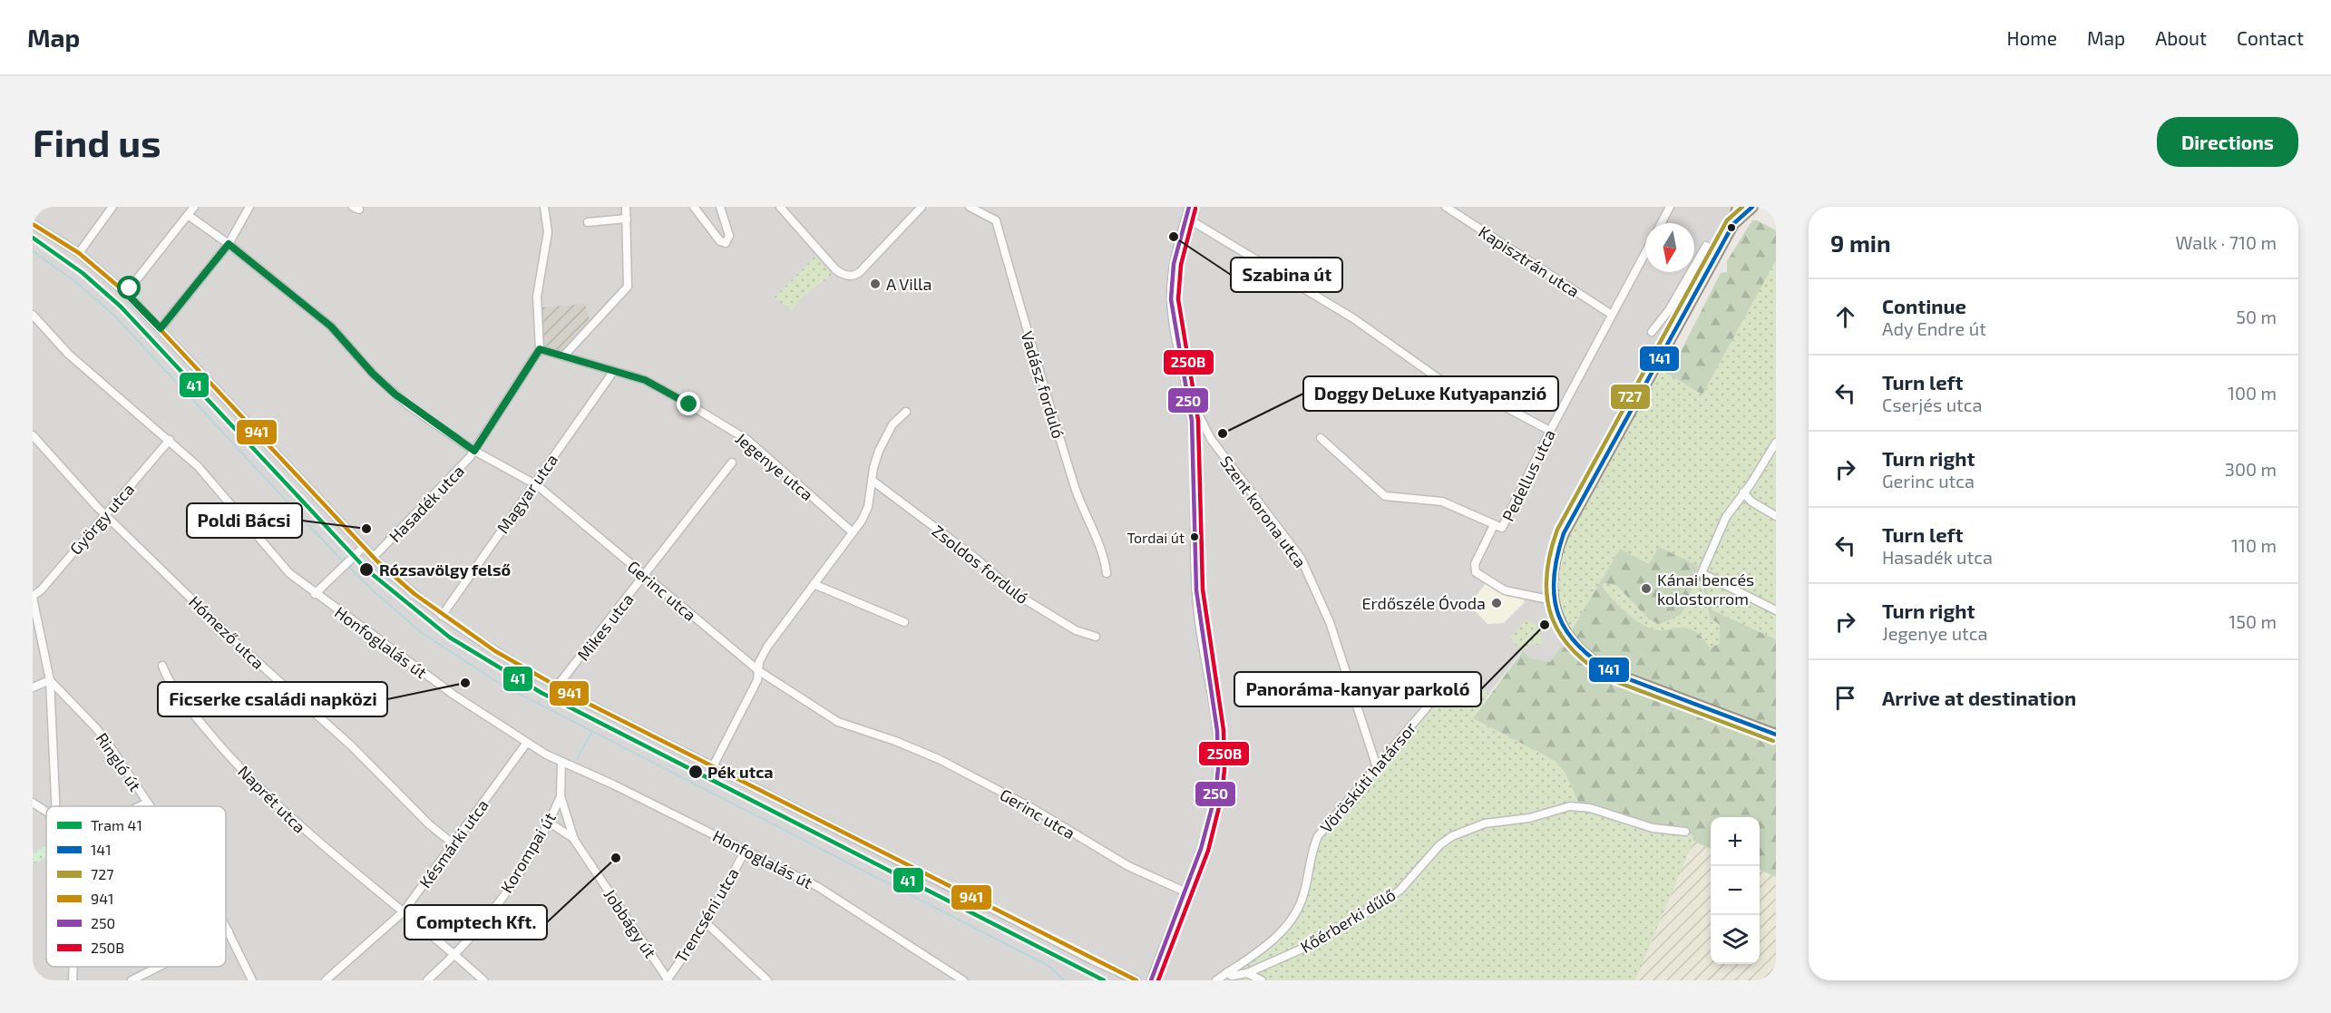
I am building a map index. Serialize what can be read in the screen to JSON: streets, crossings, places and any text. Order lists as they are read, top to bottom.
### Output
{
  "streets": {
    "street": [
      "Kapisztrán utca",
      "Vadász forduló",
      "Jegenye utca",
      "Pedellus utca",
      "Magyar utca",
      "Hasadék utca",
      "Szent korona utca",
      "György utca",
      "Zsoldos forduló",
      "Gerinc utca",
      "Mikes utca",
      "Hómező utca",
      "Honfoglalás út",
      "Ringló út",
      "Vöröskúti határsor",
      "Naprét utca",
      "Késmárki utca",
      "Korompai út",
      "Trencséni utca",
      "Kőérberki dűlő",
      "Jobbágy út"
    ]
  },
  "crossings": [
    ["Kapisztrán utca", "Pedellus utca"],
    ["Jegenye utca", "Magyar utca"],
    ["Jegenye utca", "Hasadék utca"],
    ["Magyar utca", "Gerinc utca"],
    ["Hasadék utca", "Gerinc utca"],
    ["Szent korona utca", "Vöröskúti határsor"],
    ["György utca", "Hómező utca"],
    ["György utca", "Honfoglalás út"],
    ["Gerinc utca", "Mikes utca"],
    ["Hómező utca", "Késmárki utca"],
    ["Honfoglalás út", "Késmárki utca"],
    ["Honfoglalás út", "Trencséni utca"],
    ["Honfoglalás út", "Jobbágy út"],
    ["Vöröskúti határsor", "Kőérberki dűlő"],
    ["Naprét utca", "Késmárki utca"],
    ["Naprét utca", "Korompai út"],
    ["Korompai út", "Jobbágy út"],
    ["Trencséni utca", "Jobbágy út"]
  ],
  "places": [
    "Szabina út",
    "A Villa",
    "Doggy DeLuxe Kutyapanzió",
    "Poldi Bácsi",
    "Tordai út",
    "Rózsavölgy felső",
    "Kánai bencés kolostorrom",
    "Erdőszéle Óvoda",
    "Panoráma-kanyar parkoló",
    "Ficserke családi napközi",
    "Pék utca",
    "Comptech Kft."
  ],
  "lines": [
    "transit line 141",
    "transit line 727",
    "transit line 250",
    "transit line 250B",
    "transit line 941",
    "tram line 41"
  ],
  "legend": [
    "Tram 41",
    "141",
    "727",
    "941",
    "250",
    "250B"
  ],
  "north": "bottom",
  "page": {
    "header": "Map",
    "nav": [
      "Home",
      "Map",
      "About",
      "Contact"
    ],
    "buttons": "Directions",
    "title": "Find us",
    "heading": ["9 min", "Walk · 710 m"],
    "list": [
      ["Continue", "Ady Endre út", "50 m"],
      ["Turn left", "Cserjés utca", "100 m"],
      ["Turn right", "Gerinc utca", "300 m"],
      ["Turn left", "Hasadék utca", "110 m"],
      ["Turn right", "Jegenye utca", "150 m"],
      "Arrive at destination"
    ],
    "map_buttons": ["+", "−"]
  }
}
